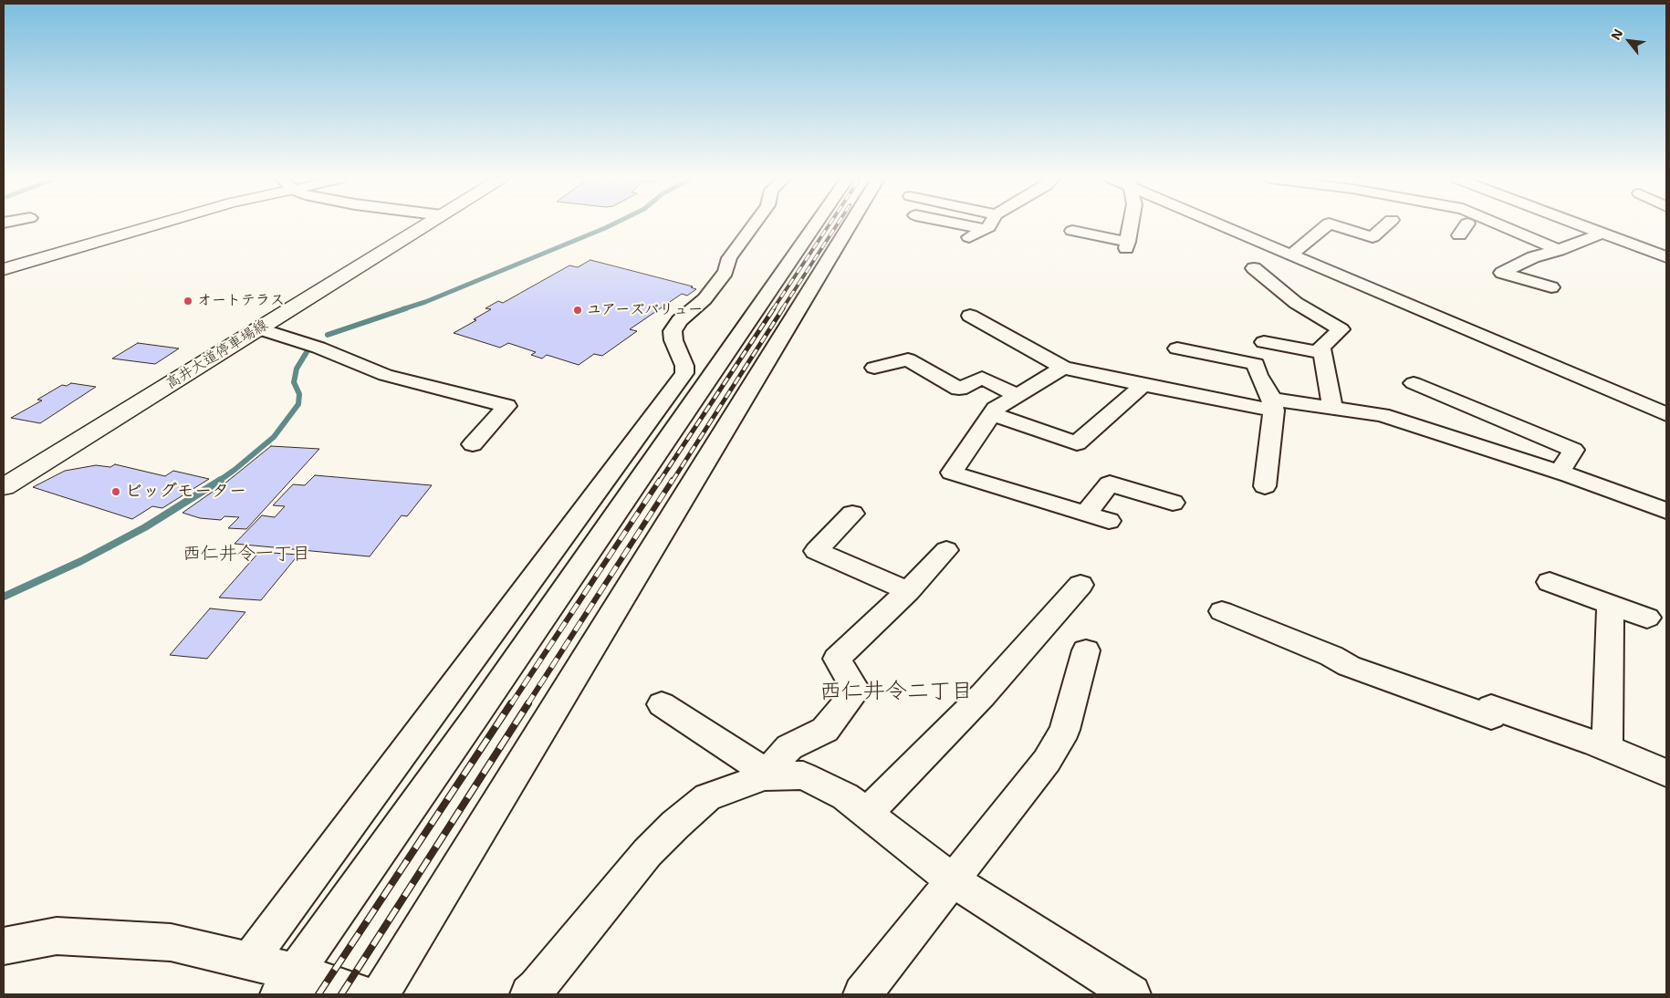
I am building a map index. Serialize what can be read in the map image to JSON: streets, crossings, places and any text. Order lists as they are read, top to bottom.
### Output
{
  "streets": {
    "main road": ["高井大道停車場線"]
  },
  "districts": ["西仁井令一丁目", "西仁井令二丁目"],
  "places": ["オートテラス", "ユアーズバリュー", "ビッグモーター"],
  "north": "top left"
}
